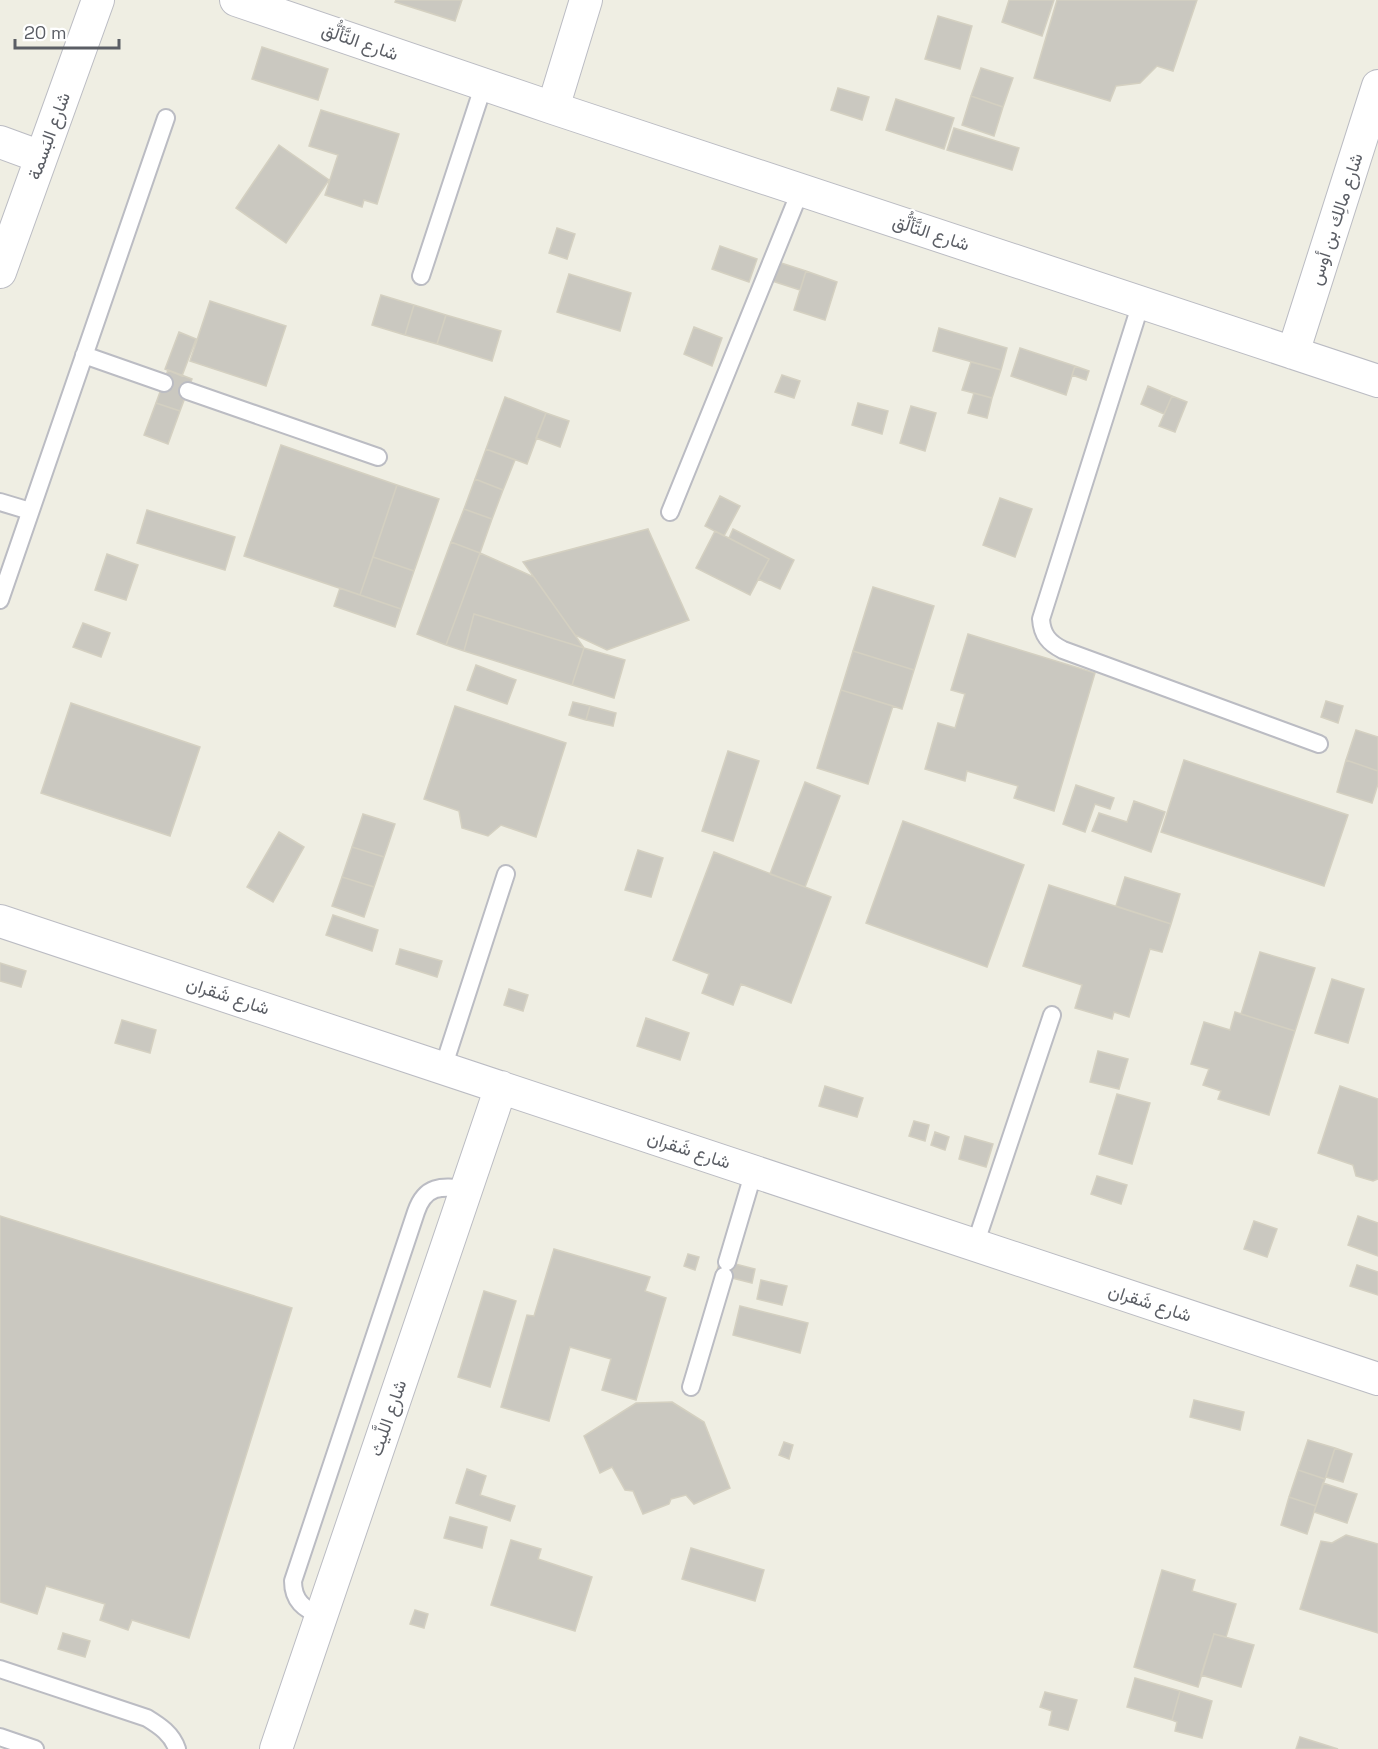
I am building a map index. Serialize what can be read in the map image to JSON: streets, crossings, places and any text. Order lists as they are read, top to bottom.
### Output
{
  "streets": {
    "street": [
      "شارع التَّألُّق",
      "شارع البَسمة",
      "شارع مالِك بن أوس",
      "شارع شَقران",
      "شارع اللَّيث"
    ]
  },
  "crossings": [
    ["شارع التَّألُّق", "شارع مالِك بن أوس"],
    ["شارع شَقران", "شارع اللَّيث"]
  ],
  "scale_bar": "20 m"
}
